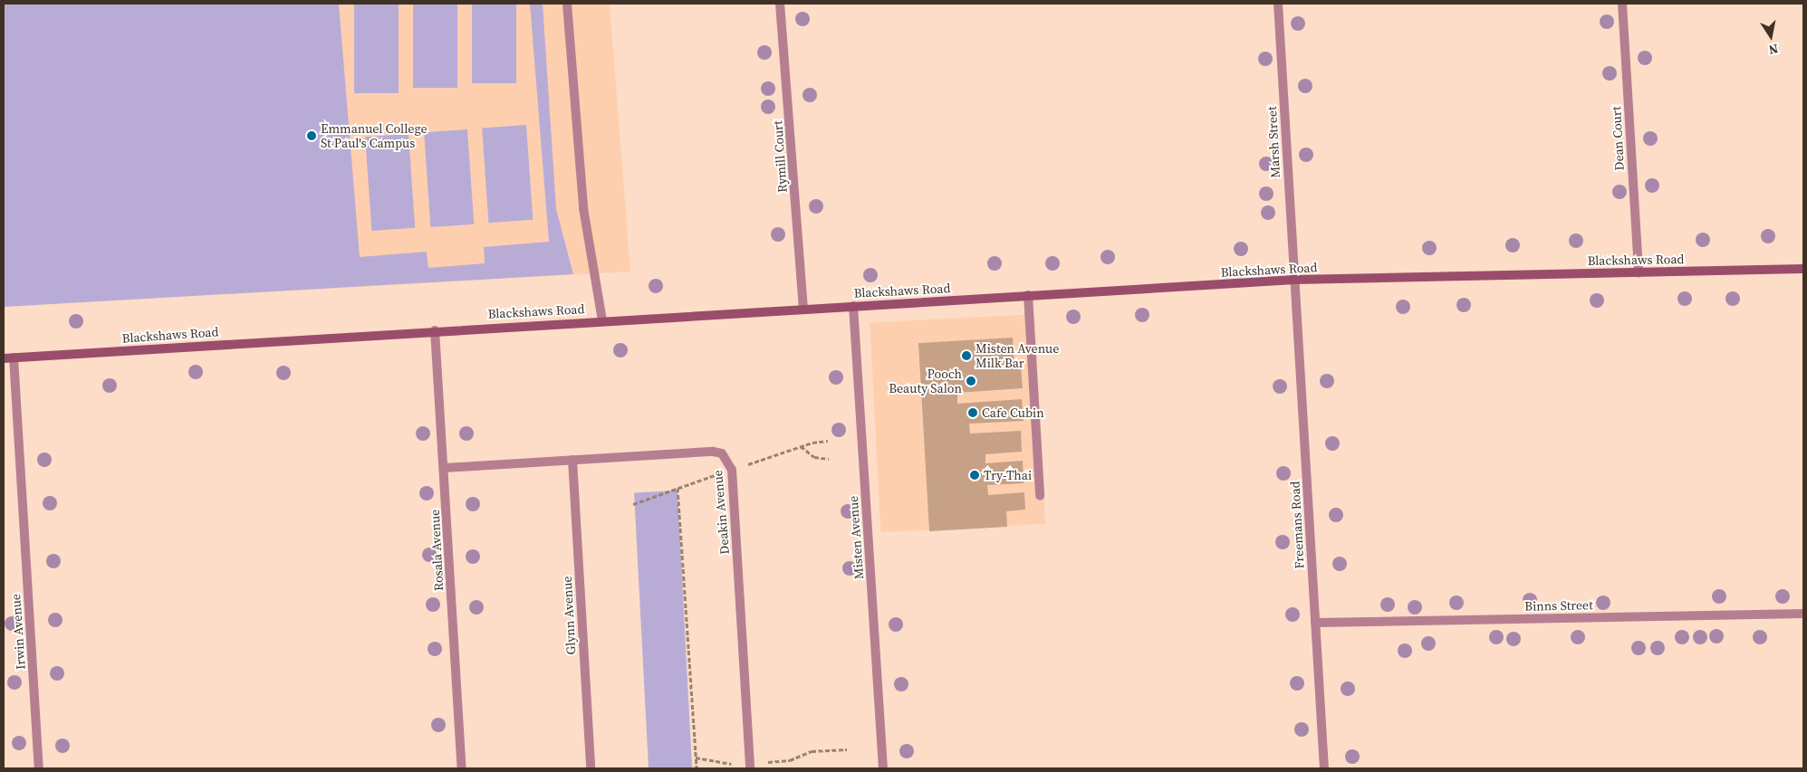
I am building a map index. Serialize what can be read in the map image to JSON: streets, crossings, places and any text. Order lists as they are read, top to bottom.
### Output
{
  "streets": {
    "main road": ["Blackshaws Road"],
    "street": [
      "Dean Court",
      "Marsh Street",
      "Rymill Court",
      "Deakin Avenue",
      "Freemans Road",
      "Misten Avenue",
      "Rosala Avenue",
      "Binns Street",
      "Glynn Avenue",
      "Irwin Avenue"
    ]
  },
  "crossings": [
    ["Dean Court", "Blackshaws Road"],
    ["Marsh Street", "Blackshaws Road"],
    ["Marsh Street", "Freemans Road"],
    ["Rymill Court", "Blackshaws Road"],
    ["Blackshaws Road", "Freemans Road"],
    ["Blackshaws Road", "Misten Avenue"],
    ["Blackshaws Road", "Rosala Avenue"],
    ["Blackshaws Road", "Irwin Avenue"],
    ["Deakin Avenue", "Rosala Avenue"],
    ["Deakin Avenue", "Glynn Avenue"],
    ["Freemans Road", "Binns Street"]
  ],
  "places": [
    "Emmanuel College St Paul's Campus",
    "Misten Avenue Milk Bar",
    "Pooch Beauty Salon",
    "Cafe Cubin",
    "Try-Thai"
  ],
  "north": "bottom"
}
